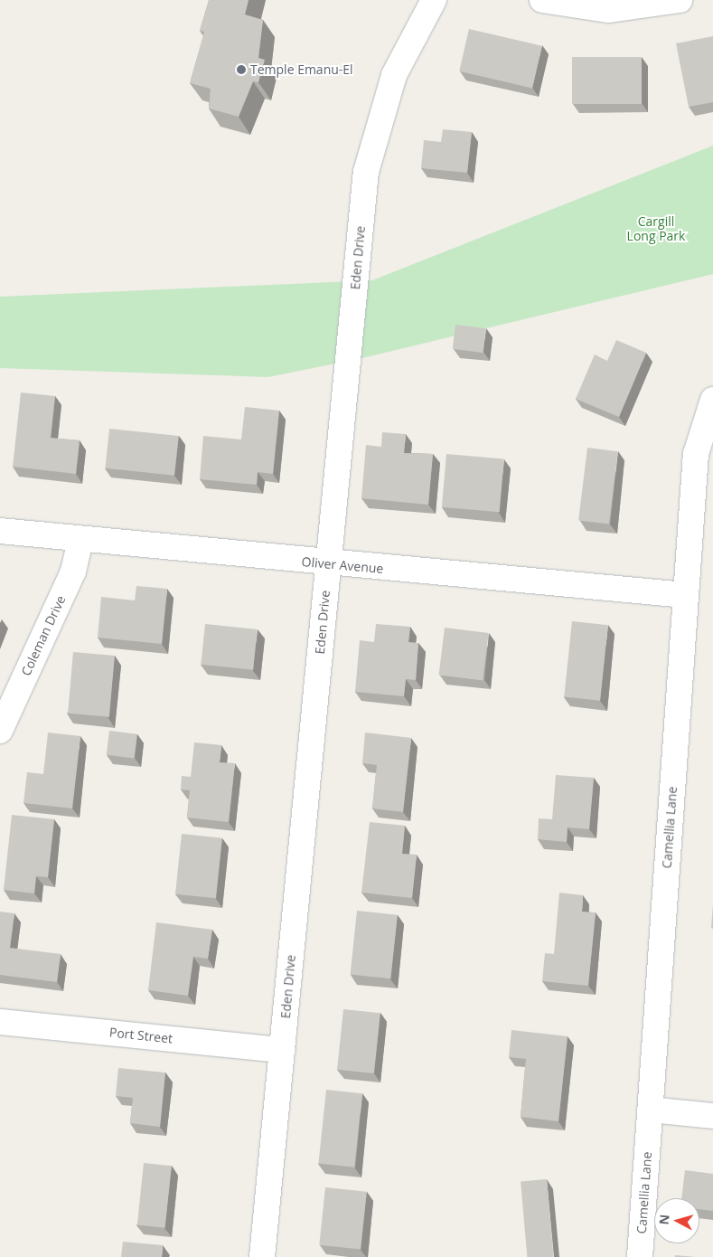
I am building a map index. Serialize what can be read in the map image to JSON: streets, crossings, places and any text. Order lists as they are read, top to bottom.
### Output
{
  "streets": {
    "street": [
      "Eden Drive",
      "Oliver Avenue",
      "Coleman Drive",
      "Camellia Lane",
      "Port Street"
    ]
  },
  "crossings": [
    ["Eden Drive", "Oliver Avenue"],
    ["Eden Drive", "Port Street"],
    ["Oliver Avenue", "Coleman Drive"],
    ["Oliver Avenue", "Camellia Lane"]
  ],
  "parks": ["Cargill Long Park"],
  "places": ["Temple Emanu-El"],
  "north": "left"
}
